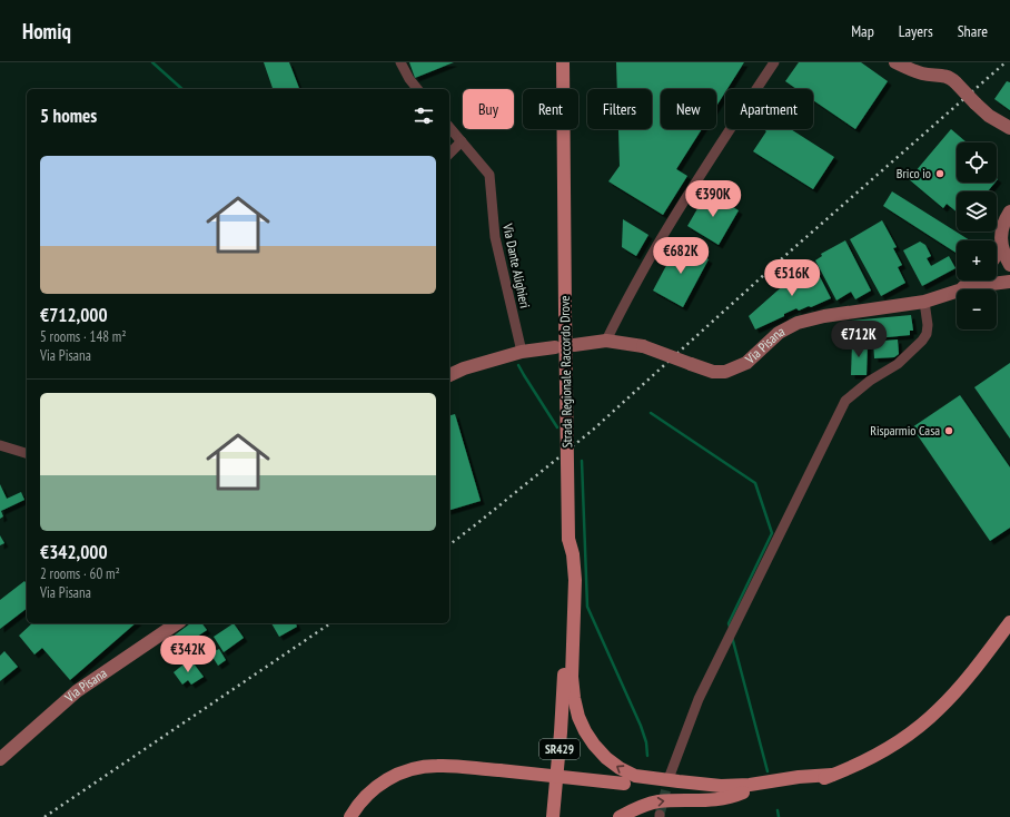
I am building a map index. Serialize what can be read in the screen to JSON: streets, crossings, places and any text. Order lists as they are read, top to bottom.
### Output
{
  "streets": {
    "main road": ["Strada Regionale Raccordo Drove", "SR429"],
    "street": ["Via Dante Alighieri", "Via Pisana"]
  },
  "crossings": [
    ["Strada Regionale Raccordo Drove", "SR429"]
  ],
  "places": ["Brico io", "Risparmio Casa"],
  "page": {
    "header": "Homiq",
    "nav": ["Map", "Layers", "Share"],
    "chip": [
      "Buy",
      "Rent",
      "Filters",
      "New",
      "Apartment"
    ],
    "heading": "5 homes",
    "map_buttons": ["+", "−"],
    "list": [
      {
        "name": "€712,000",
        "note": "5 rooms · 148 m² · Via Pisana"
      },
      {
        "name": "€342,000",
        "note": "2 rooms · 60 m² · Via Pisana"
      }
    ],
    "price": [
      "€390K",
      "€682K",
      "€516K",
      "€712K",
      "€342K"
    ]
  }
}
